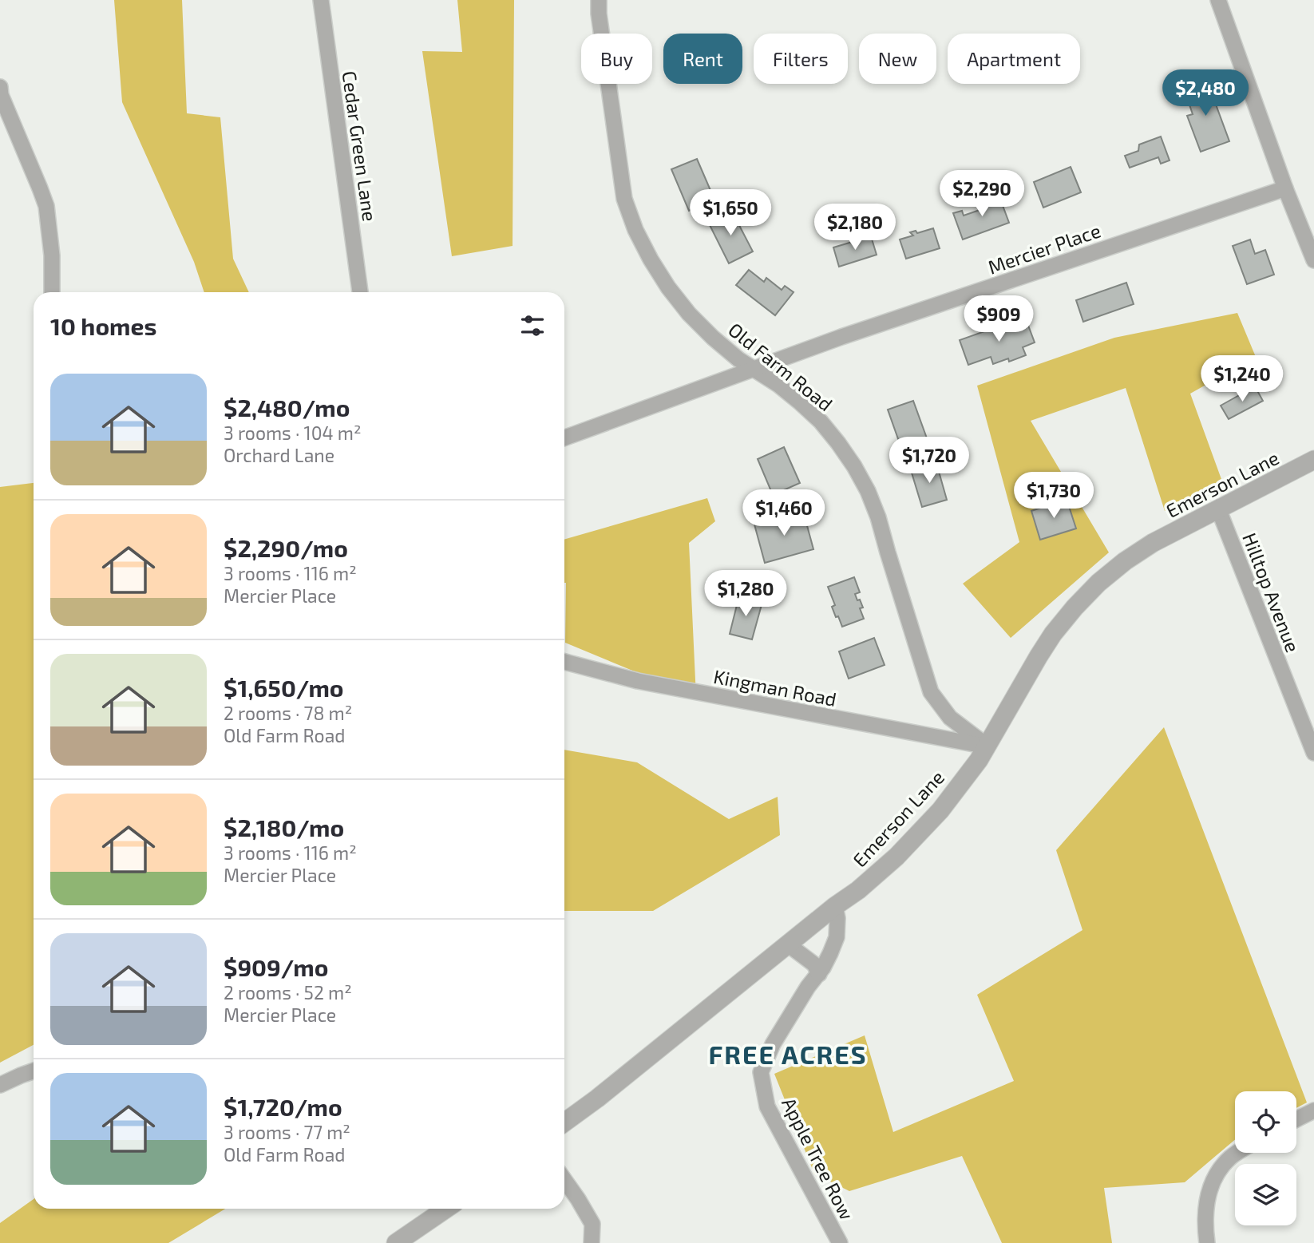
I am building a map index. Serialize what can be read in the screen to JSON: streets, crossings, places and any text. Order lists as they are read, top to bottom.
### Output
{
  "streets": {
    "street": [
      "Cedar Green Lane",
      "Mercier Place",
      "Old Farm Road",
      "Emerson Lane",
      "Hilltop Avenue",
      "Kingman Road",
      "Apple Tree Row"
    ]
  },
  "crossings": [
    ["Mercier Place", "Old Farm Road"],
    ["Old Farm Road", "Emerson Lane"],
    ["Old Farm Road", "Kingman Road"],
    ["Emerson Lane", "Hilltop Avenue"],
    ["Emerson Lane", "Kingman Road"],
    ["Emerson Lane", "Apple Tree Row"]
  ],
  "districts": ["FREE ACRES"],
  "page": {
    "chip": [
      "Buy",
      "Rent",
      "Filters",
      "New",
      "Apartment"
    ],
    "price": [
      "$2,480",
      "$2,290",
      "$1,650",
      "$2,180",
      "$909",
      "$1,240",
      "$1,720",
      "$1,730",
      "$1,460",
      "$1,280"
    ],
    "heading": "10 homes",
    "list": [
      {
        "name": "$2,480/mo",
        "note": "3 rooms · 104 m² · Orchard Lane"
      },
      {
        "name": "$2,290/mo",
        "note": "3 rooms · 116 m² · Mercier Place"
      },
      {
        "name": "$1,650/mo",
        "note": "2 rooms · 78 m² · Old Farm Road"
      },
      {
        "name": "$2,180/mo",
        "note": "3 rooms · 116 m² · Mercier Place"
      },
      {
        "name": "$909/mo",
        "note": "2 rooms · 52 m² · Mercier Place"
      },
      {
        "name": "$1,720/mo",
        "note": "3 rooms · 77 m² · Old Farm Road"
      }
    ]
  }
}
